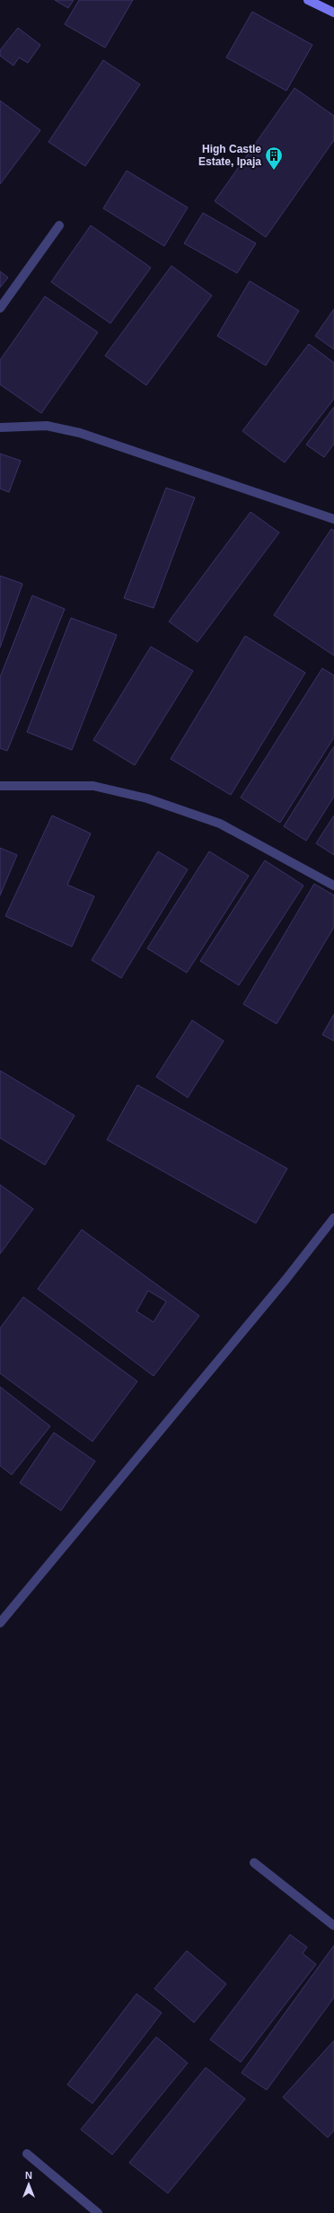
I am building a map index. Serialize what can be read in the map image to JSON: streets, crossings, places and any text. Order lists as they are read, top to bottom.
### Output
{
  "places": {
    "building": ["High Castle Estate, Ipaja"]
  },
  "north": "top"
}
